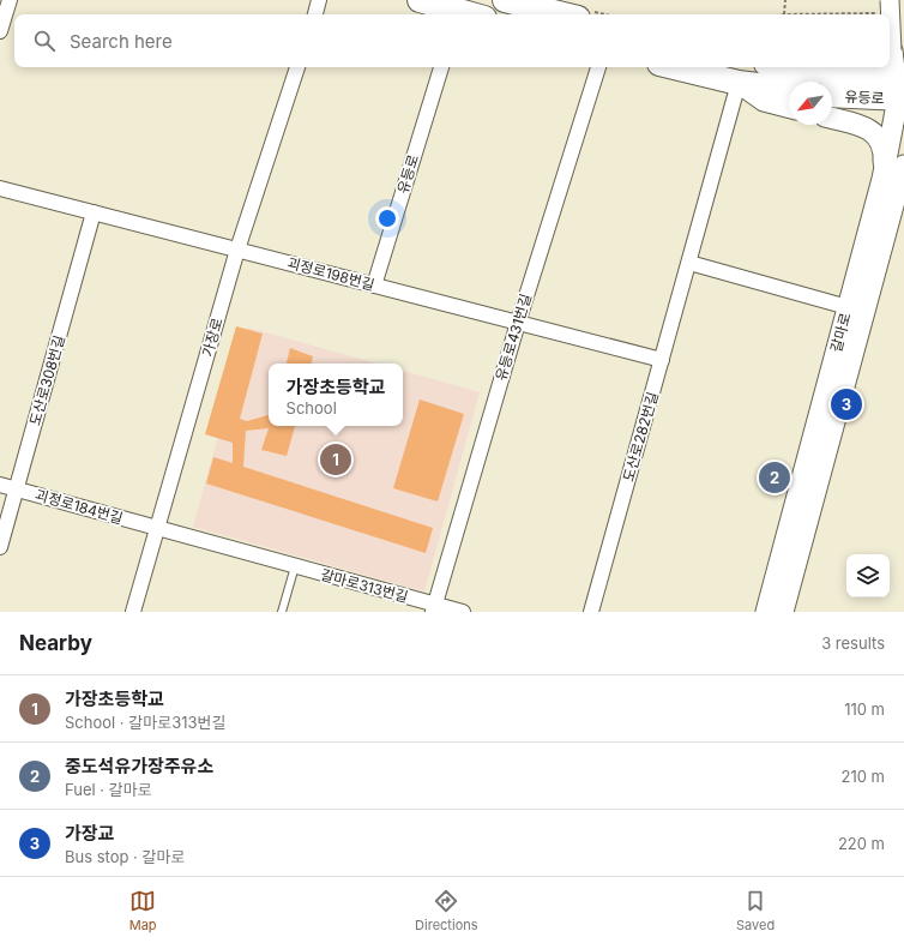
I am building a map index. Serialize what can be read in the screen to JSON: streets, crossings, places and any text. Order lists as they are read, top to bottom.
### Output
{
  "streets": {
    "main road": ["유등로", "갈마로"],
    "street": [
      "괴정로198번길",
      "가장로",
      "유등로431번길",
      "도산로308번길",
      "도산로282번길",
      "괴정로184번길",
      "갈마로313번길"
    ]
  },
  "crossings": [
    ["유등로", "괴정로198번길"],
    ["유등로", "갈마로"],
    ["괴정로198번길", "가장로"],
    ["괴정로198번길", "유등로431번길"],
    ["괴정로198번길", "도산로308번길"],
    ["괴정로198번길", "도산로282번길"],
    ["가장로", "괴정로184번길"],
    ["가장로", "갈마로313번길"],
    ["유등로431번길", "갈마로313번길"],
    ["도산로308번길", "괴정로184번길"],
    ["괴정로184번길", "갈마로313번길"]
  ],
  "north": "bottom left",
  "page": {
    "search": "Search here",
    "popup": ["가장초등학교", "School"],
    "pins": ["3", "1", "2"],
    "heading": ["Nearby", "3 results"],
    "list": [
      {
        "mark": "1",
        "name": "가장초등학교",
        "note": "School · 갈마로313번길",
        "value": "110 m"
      },
      {
        "mark": "2",
        "name": "중도석유가장주유소",
        "note": "Fuel · 갈마로",
        "value": "210 m"
      },
      {
        "mark": "3",
        "name": "가장교",
        "note": "Bus stop · 갈마로",
        "value": "220 m"
      }
    ],
    "nav": ["Map", "Directions", "Saved"]
  }
}
